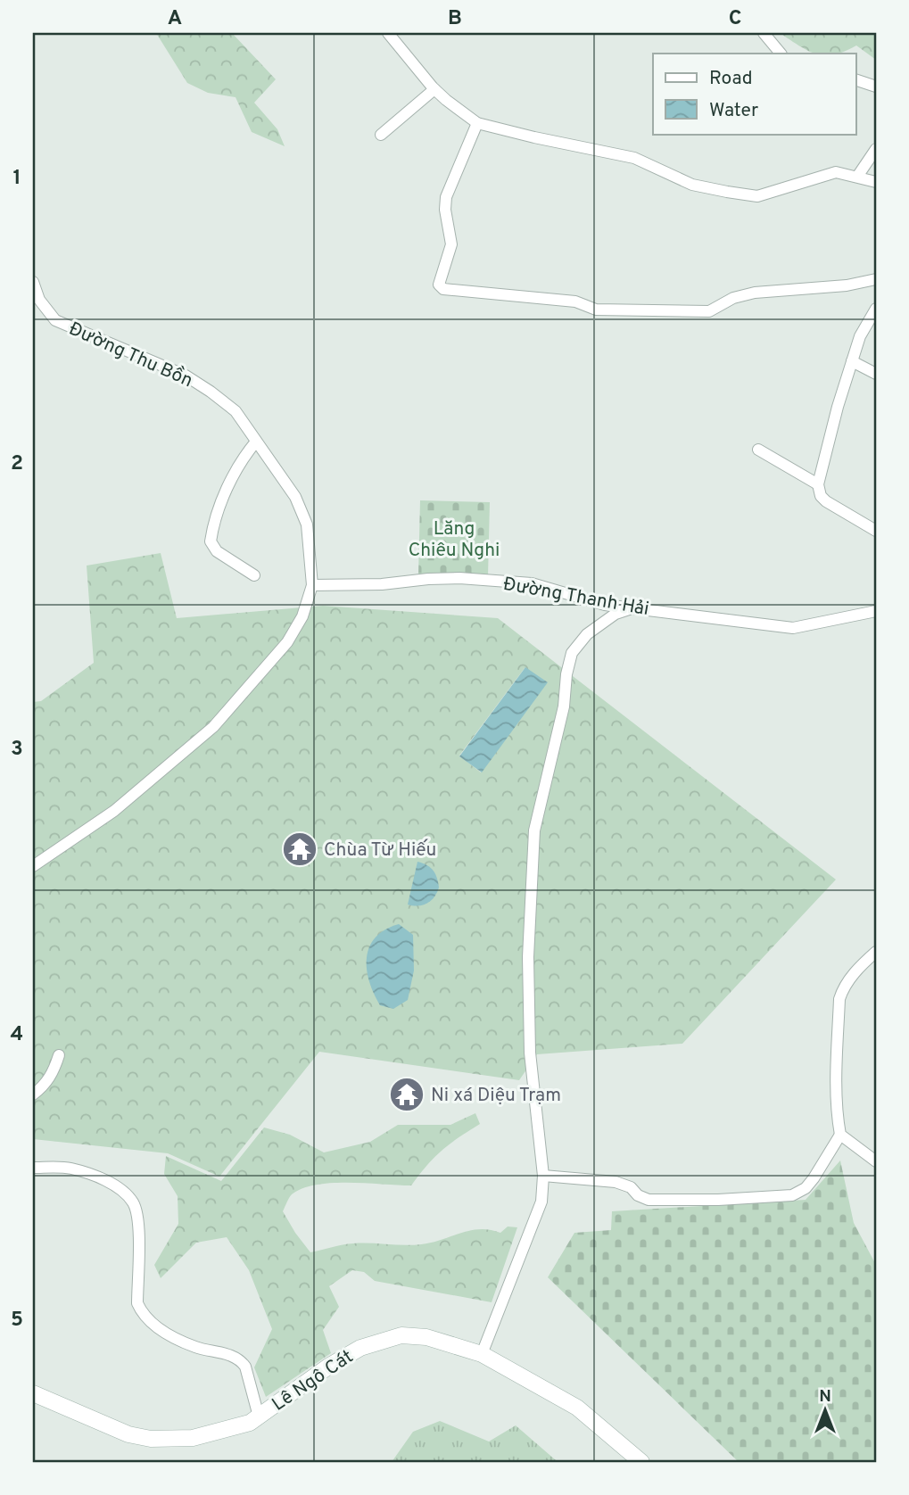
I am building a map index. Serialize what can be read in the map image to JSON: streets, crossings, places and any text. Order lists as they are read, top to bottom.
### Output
{
  "streets": {
    "street": ["Đường Thu Bồn", "Đường Thanh Hải", "Lê Ngô Cát"]
  },
  "crossings": [
    ["Đường Thu Bồn", "Đường Thanh Hải"]
  ],
  "parks": ["Lăng Chiêu Nghi"],
  "places": {
    "temple": ["Chùa Từ Hiếu", "Ni xá Diệu Trạm"]
  },
  "legend": ["Road", "Water"],
  "north": "top",
  "grid": {
    "columns": ["A", "B", "C"],
    "rows": [
      "1",
      "2",
      "3",
      "4",
      "5"
    ]
  }
}
